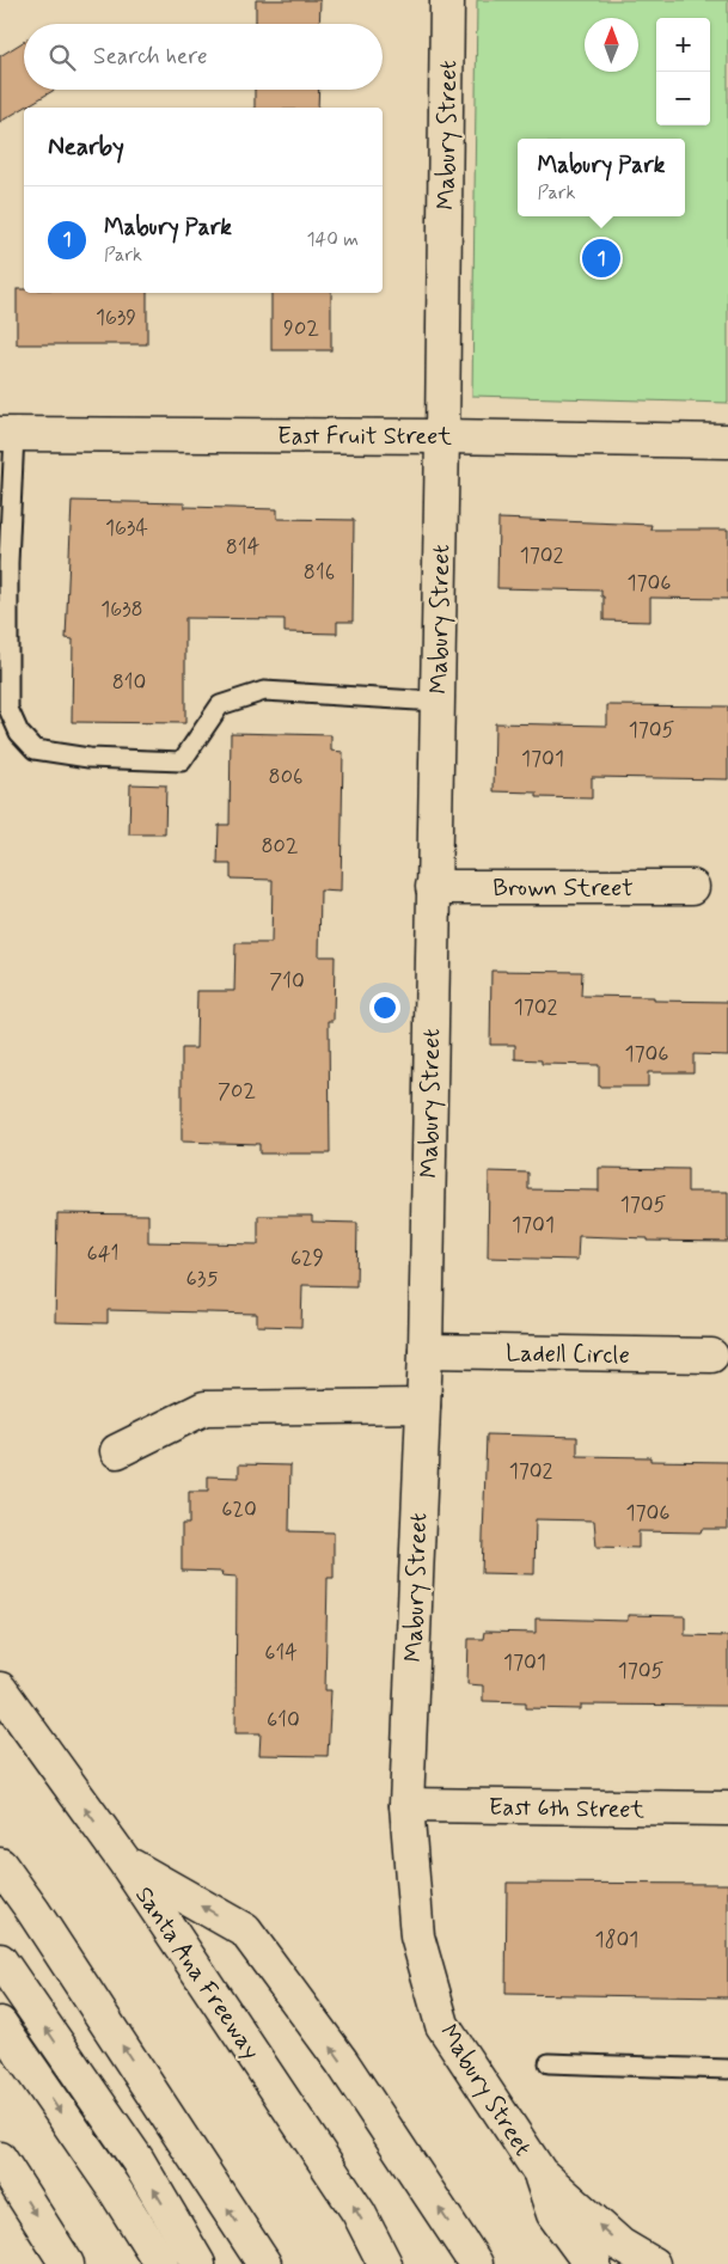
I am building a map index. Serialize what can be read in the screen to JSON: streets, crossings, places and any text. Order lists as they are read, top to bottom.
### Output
{
  "streets": {
    "main road": [
      "Mabury Street",
      "East Fruit Street",
      "Brown Street",
      "Ladell Circle",
      "East 6th Street",
      "Santa Ana Freeway"
    ]
  },
  "crossings": [
    ["Mabury Street", "East Fruit Street"],
    ["Mabury Street", "Brown Street"],
    ["Mabury Street", "Ladell Circle"],
    ["Mabury Street", "East 6th Street"]
  ],
  "house_numbers": [
    "1639",
    "902",
    "1634",
    "814",
    "1702",
    "816",
    "1706",
    "1638",
    "810",
    "1705",
    "1701",
    "806",
    "802",
    "710",
    "1702",
    "1706",
    "702",
    "1705",
    "1701",
    "641",
    "629",
    "635",
    "1702",
    "620",
    "1706",
    "614",
    "1701",
    "1705",
    "610",
    "1801"
  ],
  "north": "top",
  "page": {
    "map_buttons": ["+", "−"],
    "search": "Search here",
    "heading": "Nearby",
    "popup": ["Mabury Park", "Park"],
    "list": [
      {
        "mark": "1",
        "name": "Mabury Park",
        "note": "Park",
        "value": "140 m"
      }
    ],
    "pins": "1"
  }
}
